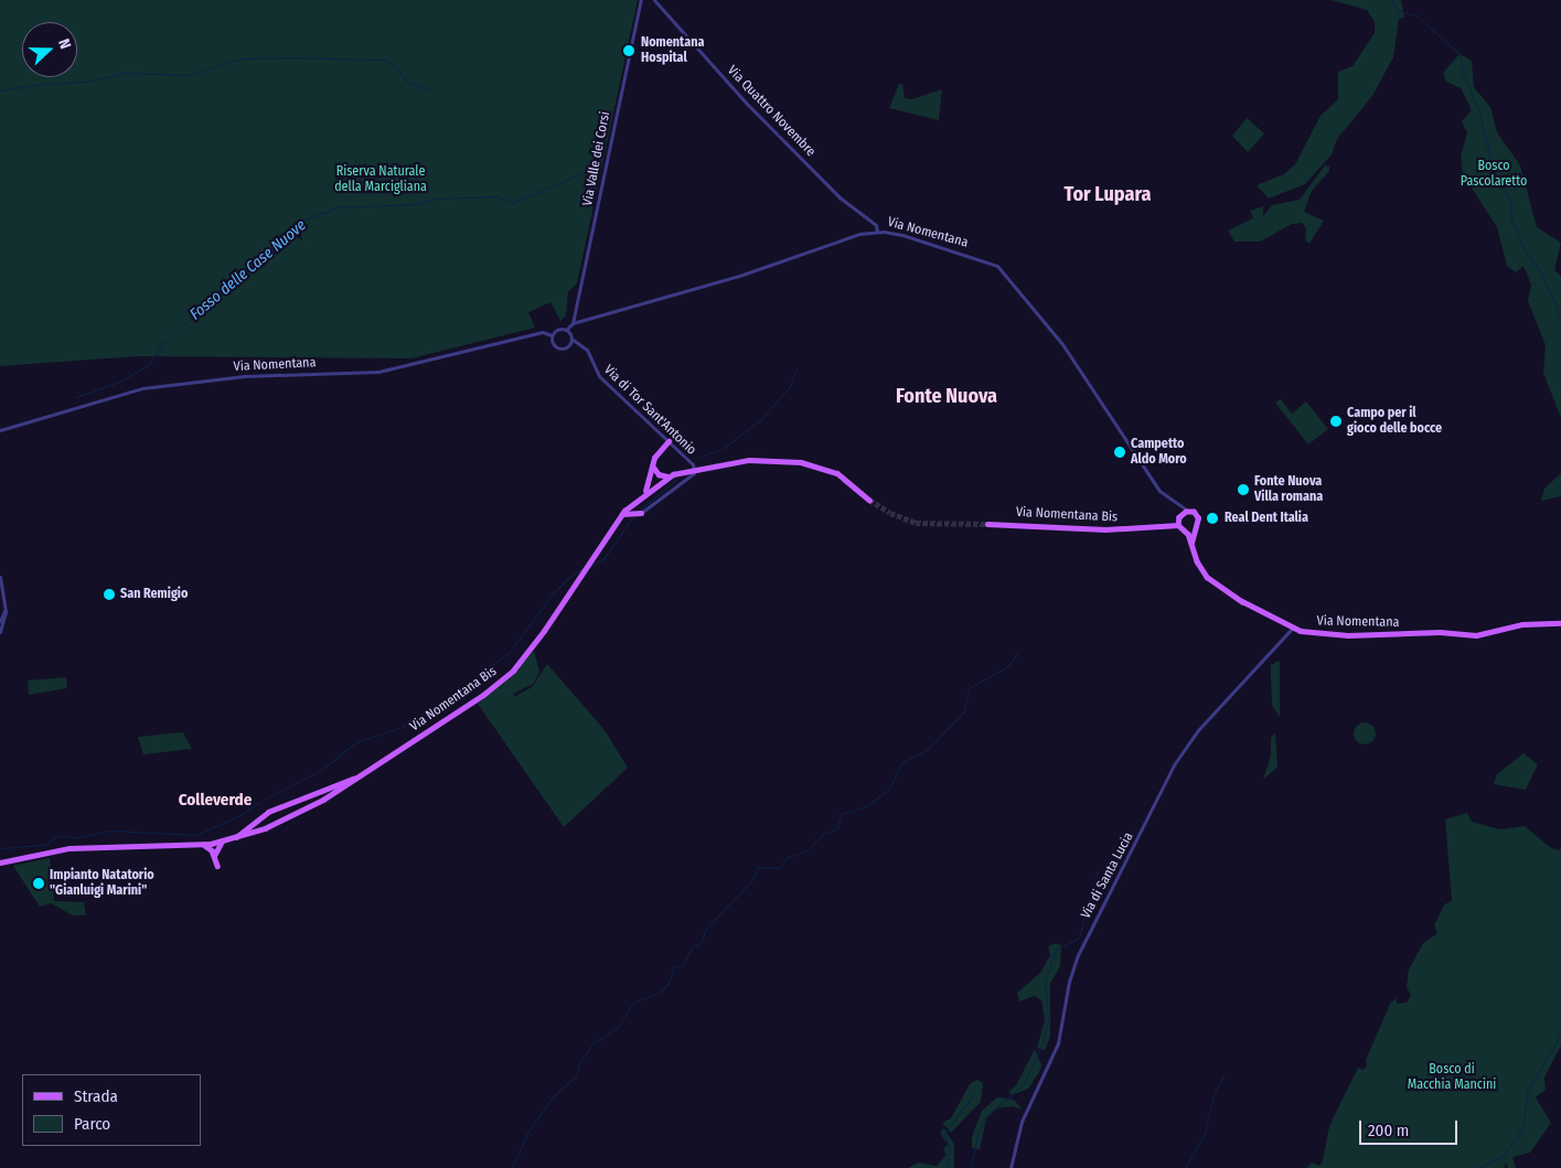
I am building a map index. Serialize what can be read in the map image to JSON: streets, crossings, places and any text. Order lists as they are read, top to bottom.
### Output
{
  "streets": {
    "main road": ["Via Nomentana", "Via Nomentana Bis"],
    "street": [
      "Via Quattro Novembre",
      "Via Valle dei Corsi",
      "Via di Tor Sant'Antonio",
      "Via di Santa Lucia"
    ]
  },
  "crossings": [
    ["Via Quattro Novembre", "Via Nomentana"],
    ["Via Valle dei Corsi", "Via Nomentana"],
    ["Via Nomentana", "Via di Tor Sant'Antonio"],
    ["Via Nomentana", "Via Nomentana Bis"],
    ["Via Nomentana", "Via di Santa Lucia"]
  ],
  "districts": ["Tor Lupara", "Fonte Nuova", "Colleverde"],
  "water": ["Fosso delle Case Nuove"],
  "parks": ["Bosco Pascolaretto", "Riserva Naturale della Marcigliana", "Bosco di Macchia Mancini"],
  "places": [
    "Nomentana Hospital",
    "Campo per il gioco delle bocce",
    "Campetto Aldo Moro",
    "Fonte Nuova Villa romana",
    "Real Dent Italia",
    "San Remigio",
    "Impianto Natatorio \"Gianluigi Marini\""
  ],
  "legend": ["Strada", "Parco"],
  "scale_bar": "200 m",
  "north": "right"
}
